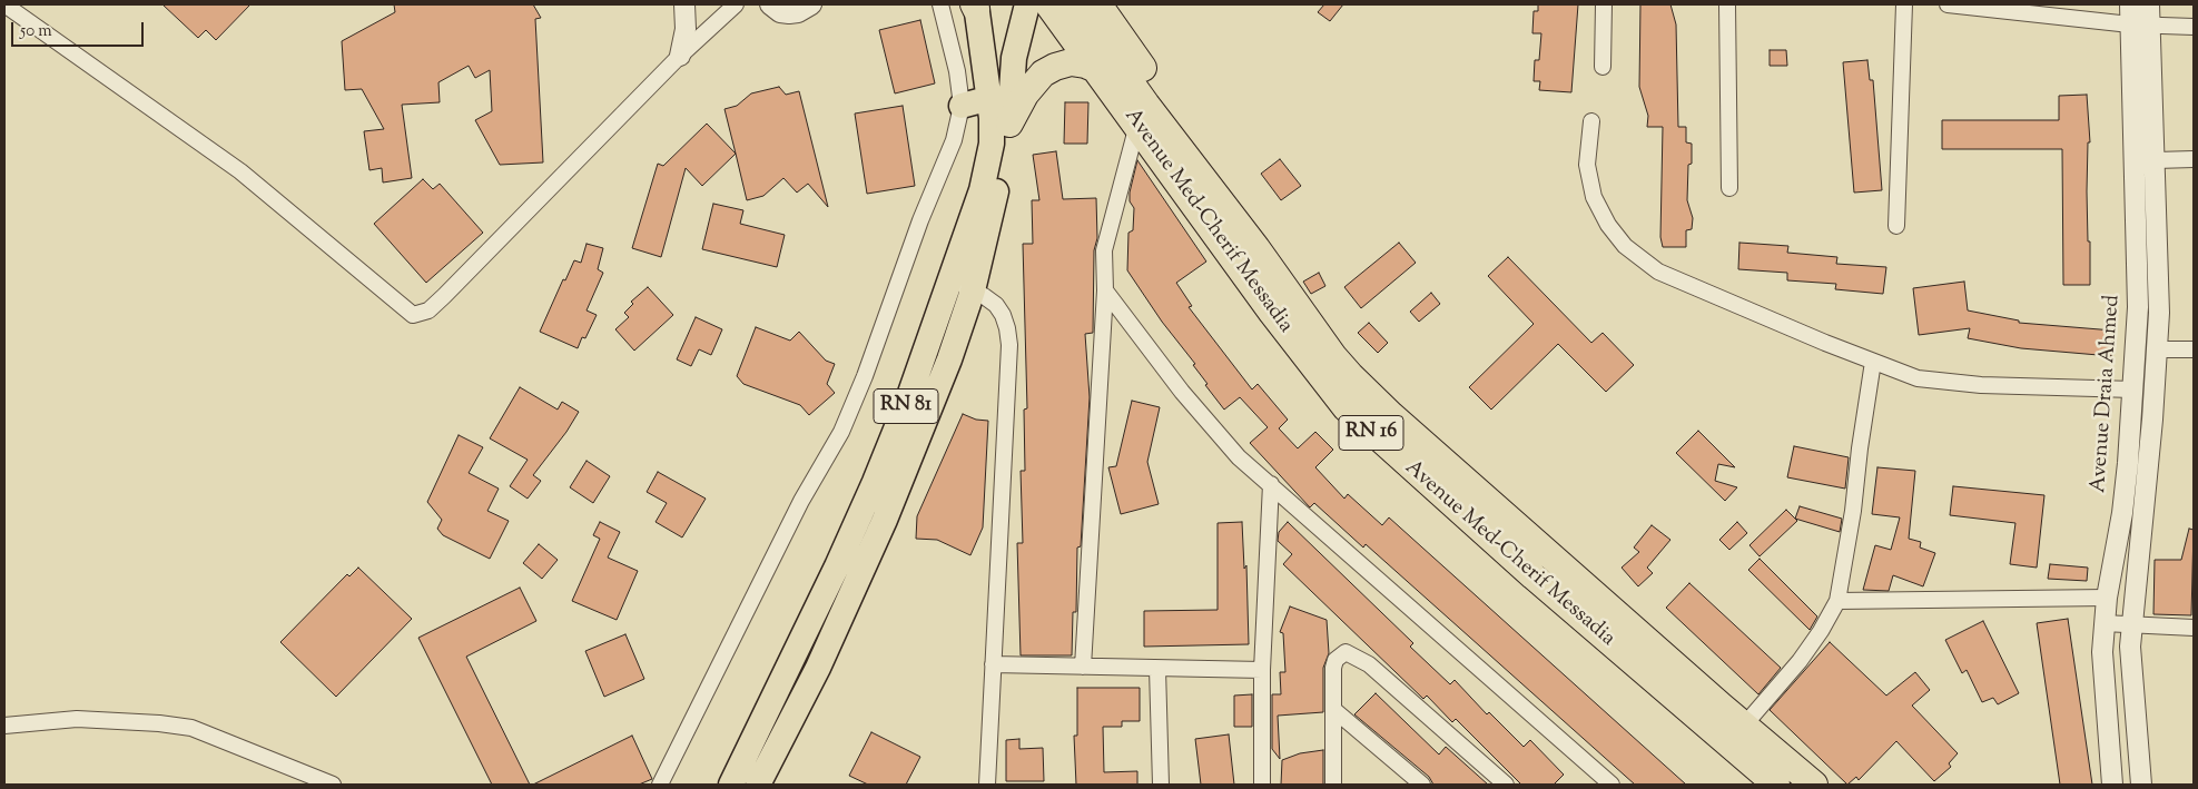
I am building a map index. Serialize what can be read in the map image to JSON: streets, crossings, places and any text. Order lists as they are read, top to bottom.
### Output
{
  "streets": {
    "highway": ["Avenue Med-Cherif Messadia", "RN 16"],
    "main road": ["RN 81"],
    "street": ["Avenue Draia Ahmed"]
  },
  "crossings": [
    ["Avenue Med-Cherif Messadia", "RN 16"]
  ],
  "scale_bar": "50 m"
}
